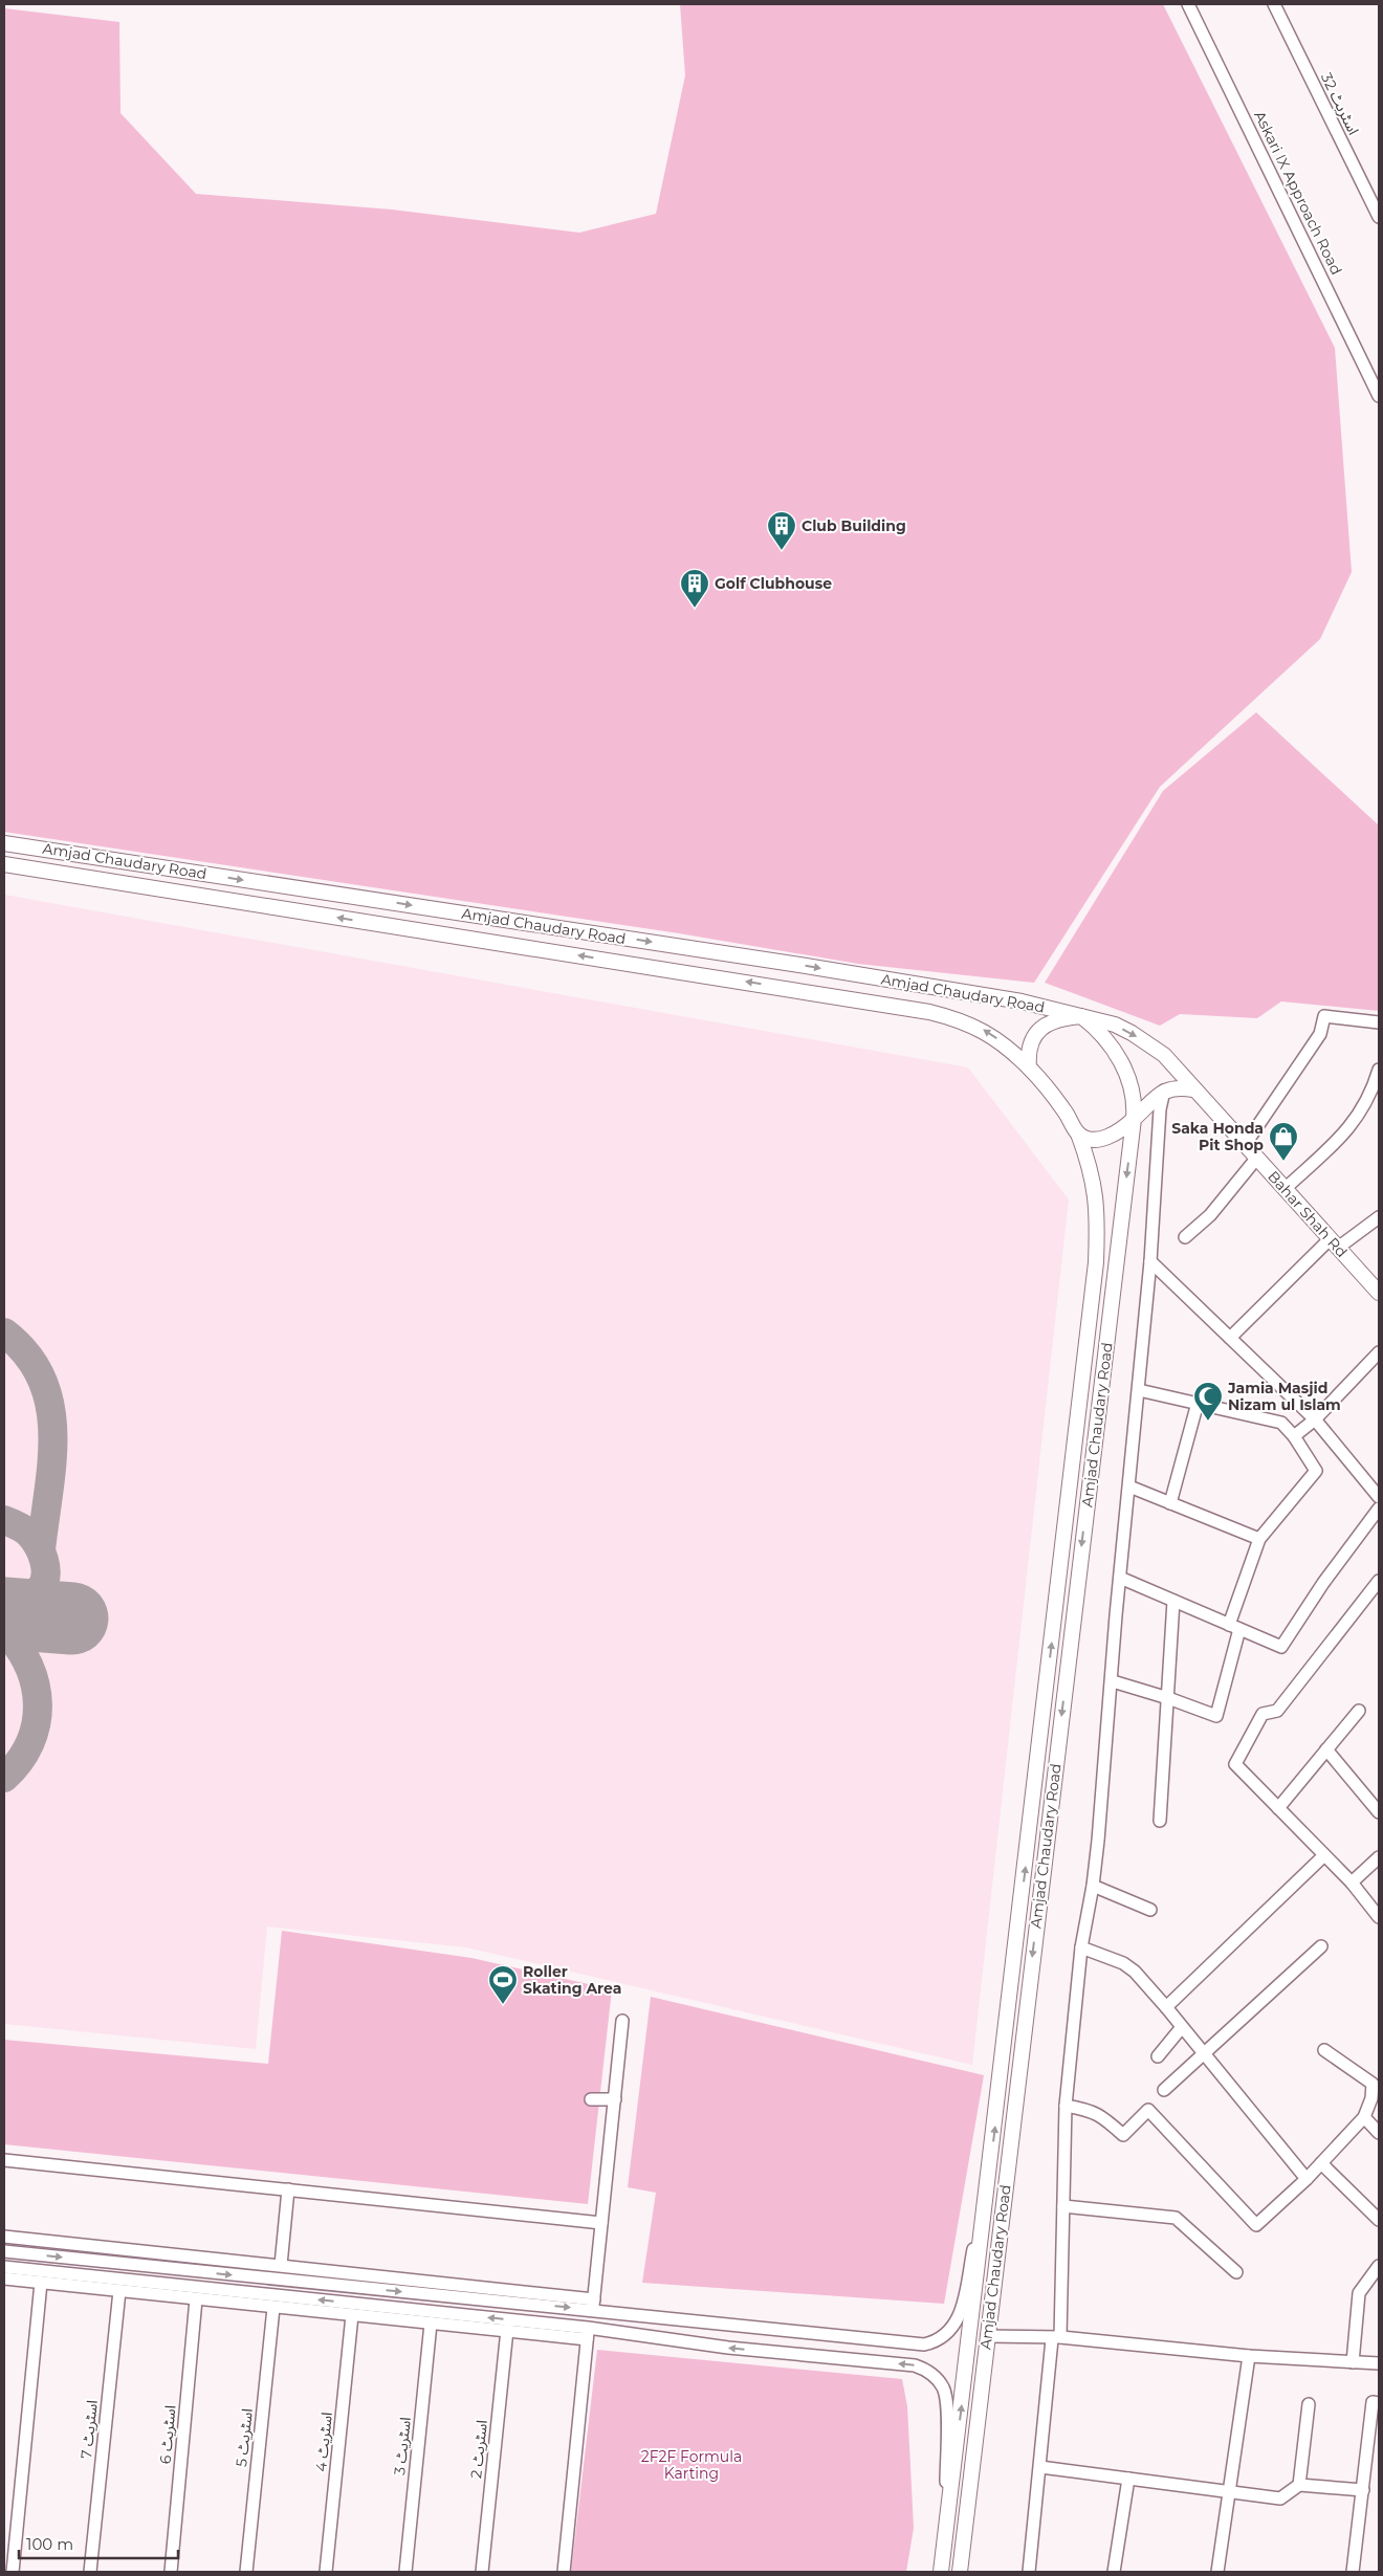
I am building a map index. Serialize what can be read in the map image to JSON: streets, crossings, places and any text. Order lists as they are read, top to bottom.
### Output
{
  "streets": {
    "main road": ["Amjad Chaudary Road", "Bahar Shah Rd"],
    "street": [
      "اسٹریٹ 32",
      "Askari IX Approach Road",
      "اسٹریٹ 7",
      "اسٹریٹ 6",
      "اسٹریٹ 5",
      "اسٹریٹ 4",
      "اسٹریٹ 3",
      "اسٹریٹ 2"
    ]
  },
  "crossings": [
    ["Amjad Chaudary Road", "Bahar Shah Rd"]
  ],
  "parks": ["2F2F Formula Karting"],
  "places": {
    "building": ["Club Building", "Golf Clubhouse"],
    "shop": ["Saka Honda Pit Shop"],
    "mosque": ["Jamia Masjid Nizam ul Islam"],
    "sports": ["Roller Skating Area"]
  },
  "scale_bar": "100 m"
}
